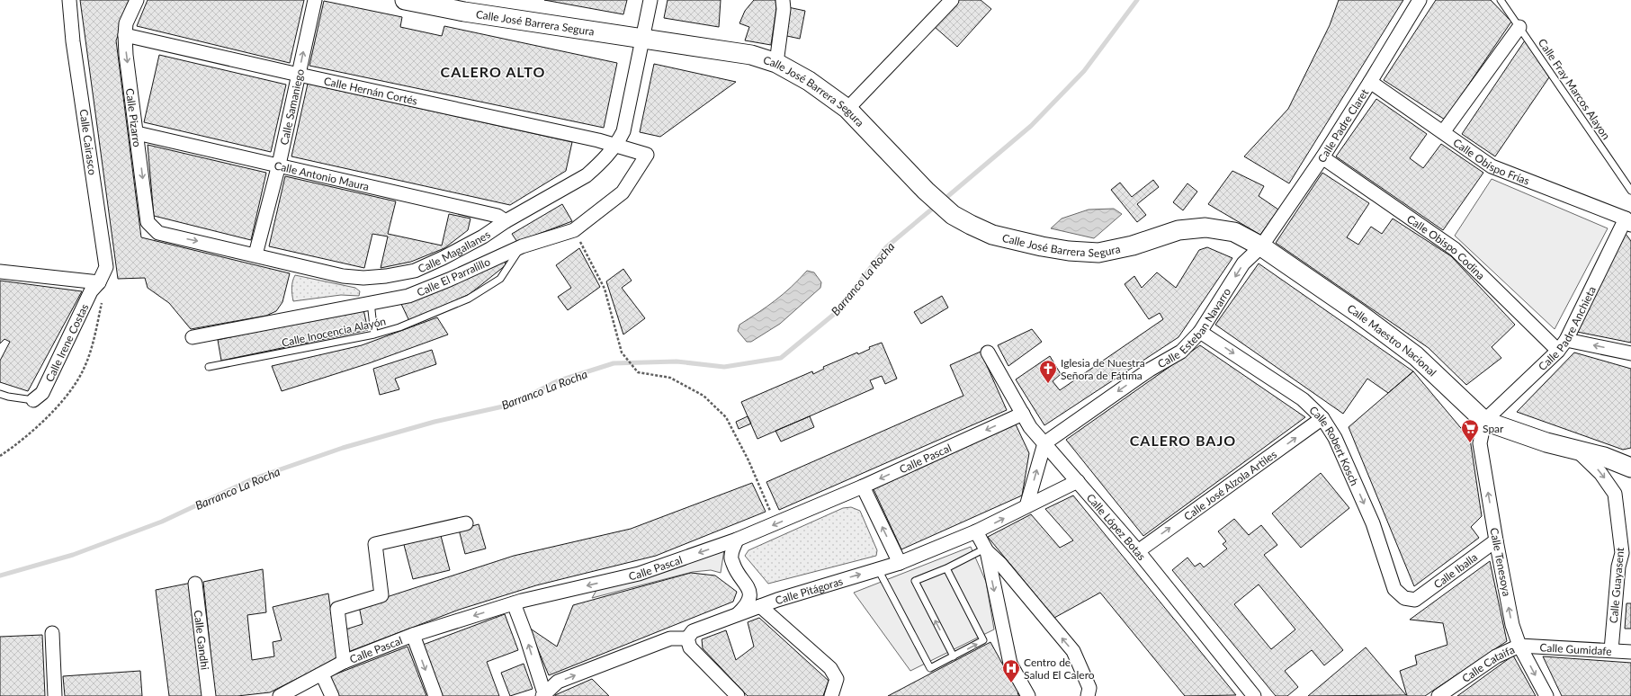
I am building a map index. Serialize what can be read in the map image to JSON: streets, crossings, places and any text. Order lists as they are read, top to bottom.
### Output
{
  "streets": {
    "street": [
      "Calle José Barrera Segura",
      "Calle Hernán Cortés",
      "Calle Samaniego",
      "Calle Pizarro",
      "Calle Padre Claret",
      "Calle Cairasco",
      "Calle Obispo Frías",
      "Calle Antonio Maura",
      "Calle Obispo Codina",
      "Calle Magallanes",
      "Calle El Parralillo",
      "Calle Esteban Navarro",
      "Calle Padre Anchieta",
      "Calle Maestro Nacional",
      "Calle Irene Costas",
      "Calle Robert Kosch",
      "Calle Pascal",
      "Calle José Alzola Artiles",
      "Calle López Botas",
      "Calle Tenesoya",
      "Calle Iballa",
      "Calle Guayasent",
      "Calle Pitágoras",
      "Calle Gandhi",
      "Calle Gumidafe",
      "Calle Cataifa"
    ],
    "lane": ["Calle Fray Marcos Alayon", "Calle Inocencia Alayón"]
  },
  "crossings": [
    ["Calle José Barrera Segura", "Calle Magallanes"],
    ["Calle José Barrera Segura", "Calle Maestro Nacional"],
    ["Calle Hernán Cortés", "Calle Samaniego"],
    ["Calle Hernán Cortés", "Calle Pizarro"],
    ["Calle Hernán Cortés", "Calle Magallanes"],
    ["Calle Hernán Cortés", "Calle El Parralillo"],
    ["Calle Samaniego", "Calle Antonio Maura"],
    ["Calle Samaniego", "Calle Magallanes"],
    ["Calle Pizarro", "Calle Antonio Maura"],
    ["Calle Pizarro", "Calle Magallanes"],
    ["Calle Padre Claret", "Calle Obispo Frías"],
    ["Calle Padre Claret", "Calle Obispo Codina"],
    ["Calle Padre Claret", "Calle Esteban Navarro"],
    ["Calle Padre Claret", "Calle Maestro Nacional"],
    ["Calle Cairasco", "Calle Irene Costas"],
    ["Calle Obispo Frías", "Calle Padre Anchieta"],
    ["Calle Antonio Maura", "Calle Magallanes"],
    ["Calle Obispo Codina", "Calle Padre Anchieta"],
    ["Calle Magallanes", "Calle El Parralillo"],
    ["Calle El Parralillo", "Calle Inocencia Alayón"],
    ["Calle Esteban Navarro", "Calle Maestro Nacional"],
    ["Calle Esteban Navarro", "Calle Robert Kosch"],
    ["Calle Esteban Navarro", "Calle López Botas"],
    ["Calle Padre Anchieta", "Calle Maestro Nacional"],
    ["Calle Padre Anchieta", "Calle Tenesoya"],
    ["Calle Maestro Nacional", "Calle Tenesoya"],
    ["Calle Maestro Nacional", "Calle Guayasent"],
    ["Calle Robert Kosch", "Calle José Alzola Artiles"],
    ["Calle Robert Kosch", "Calle Iballa"],
    ["Calle Pascal", "Calle López Botas"],
    ["Calle José Alzola Artiles", "Calle López Botas"],
    ["Calle López Botas", "Calle Pitágoras"],
    ["Calle Tenesoya", "Calle Iballa"],
    ["Calle Tenesoya", "Calle Gumidafe"],
    ["Calle Tenesoya", "Calle Cataifa"],
    ["Calle Guayasent", "Calle Gumidafe"],
    ["Calle Gumidafe", "Calle Cataifa"]
  ],
  "one_way": [
    "Calle Pizarro",
    "Calle Esteban Navarro",
    "Calle Robert Kosch",
    "Calle Pascal",
    "Calle José Alzola Artiles",
    "Calle Guayasent",
    "Calle Pitágoras"
  ],
  "districts": ["CALERO ALTO", "CALERO BAJO"],
  "water": ["Barranco La Rocha"],
  "places": {
    "church": ["Iglesia de Nuestra Señora de Fátima"],
    "supermarket": ["Spar"],
    "hospital": ["Centro de Salud El Calero"]
  }
}
